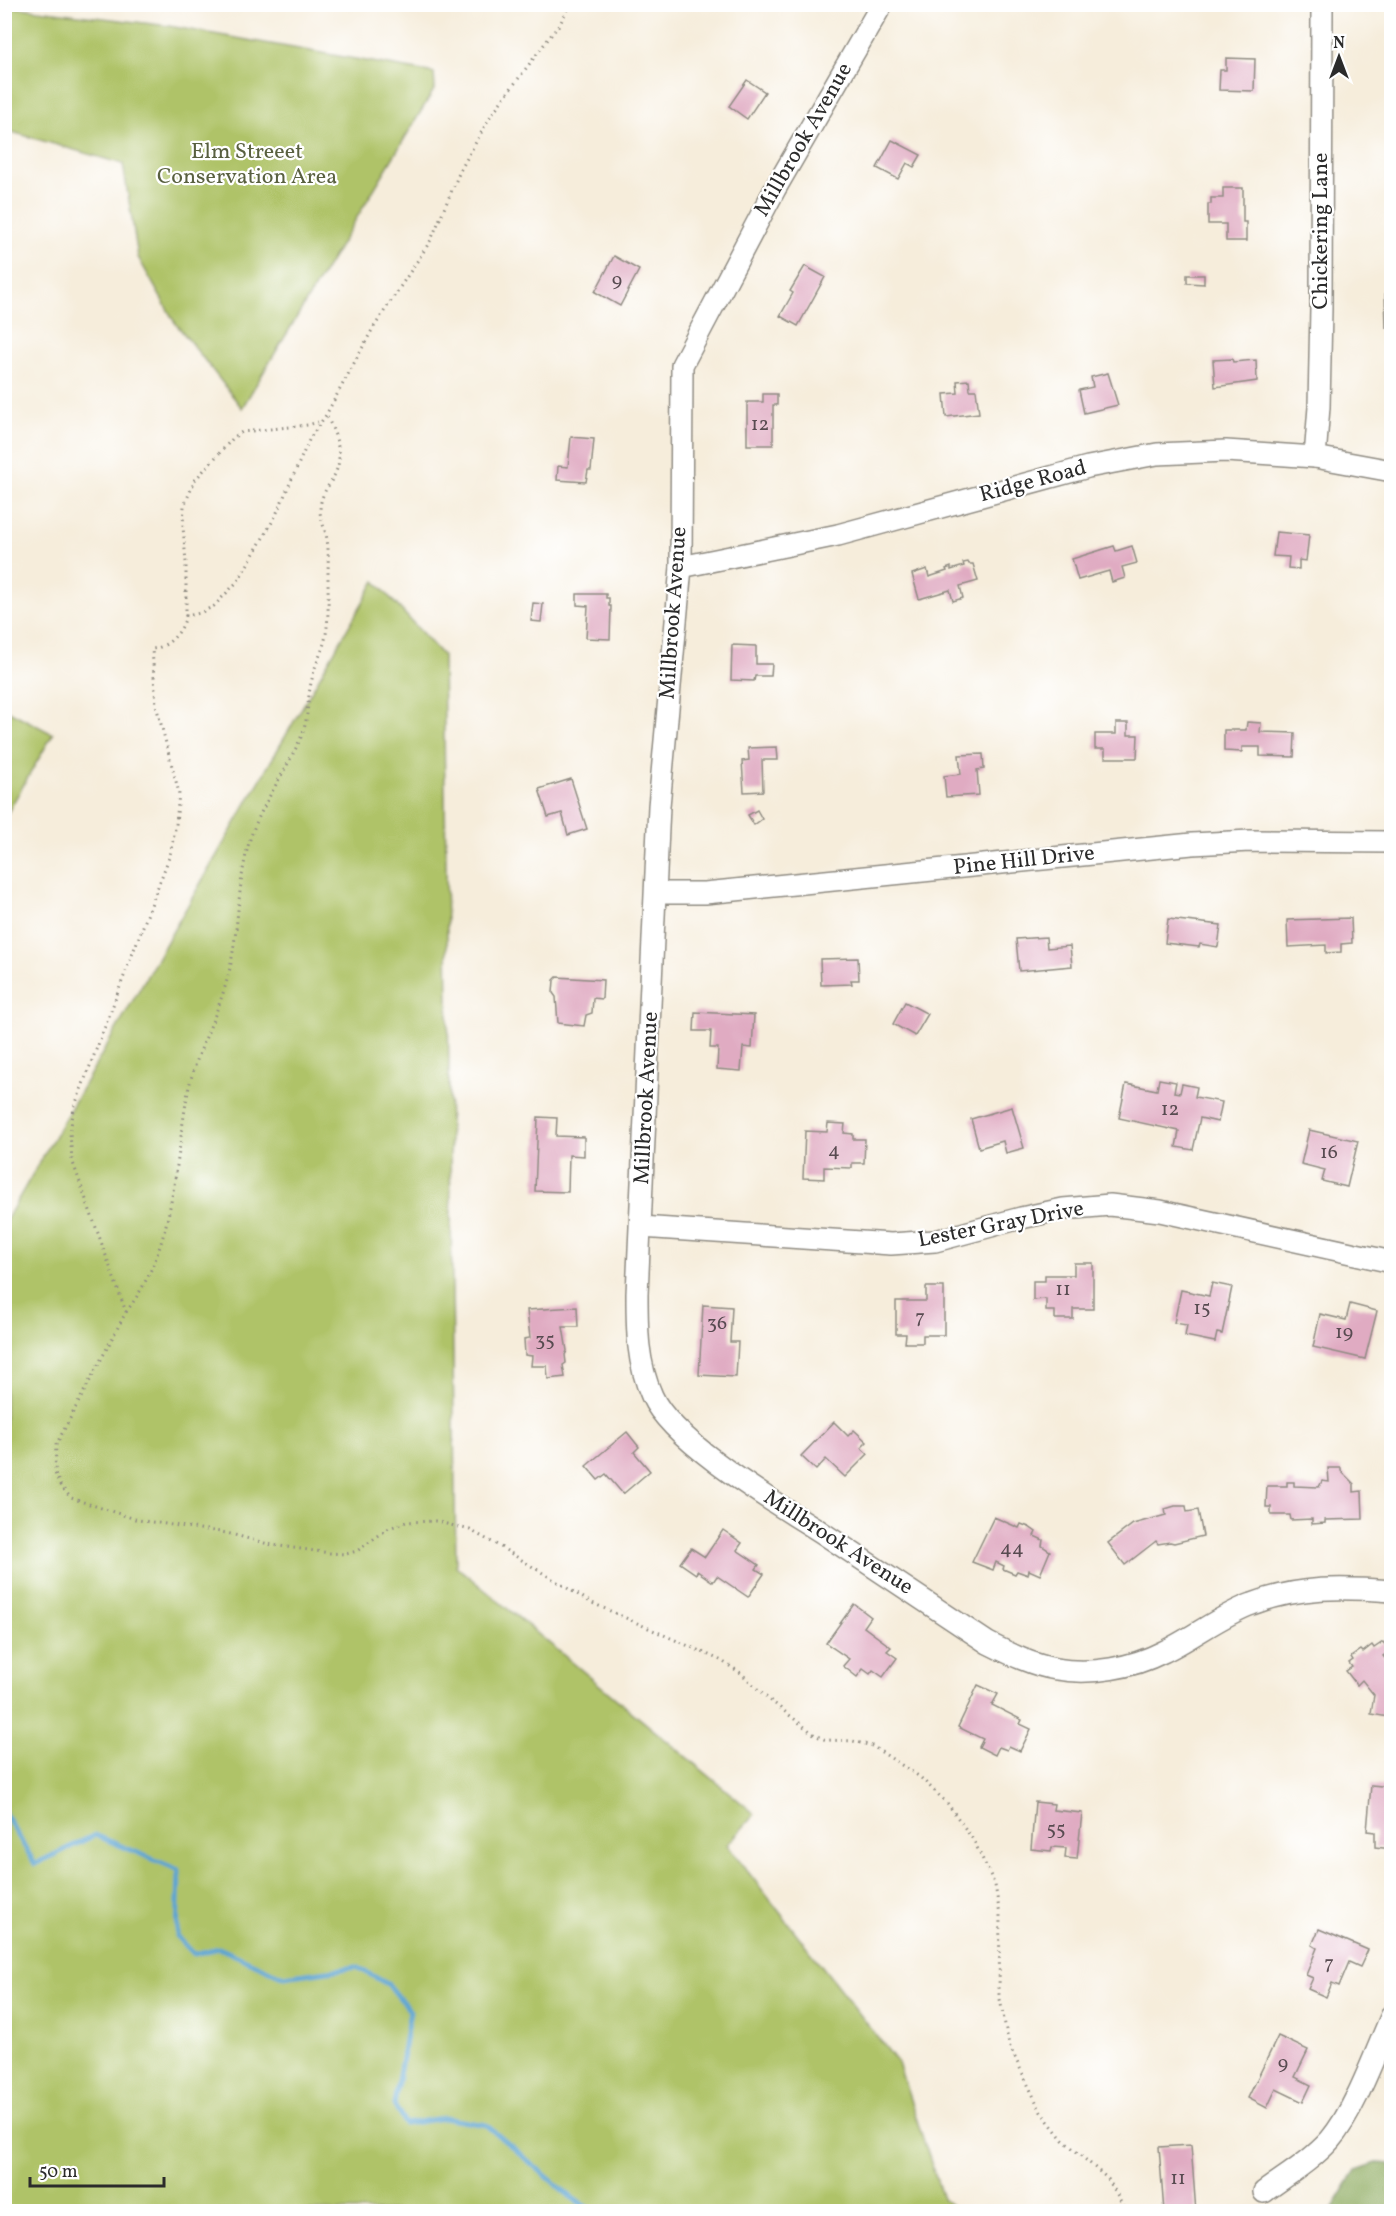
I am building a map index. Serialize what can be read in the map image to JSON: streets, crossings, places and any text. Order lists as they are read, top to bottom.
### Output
{
  "streets": {
    "street": [
      "Millbrook Avenue",
      "Chickering Lane",
      "Ridge Road",
      "Pine Hill Drive",
      "Lester Gray Drive"
    ]
  },
  "crossings": [
    ["Millbrook Avenue", "Ridge Road"],
    ["Millbrook Avenue", "Pine Hill Drive"],
    ["Millbrook Avenue", "Lester Gray Drive"],
    ["Chickering Lane", "Ridge Road"]
  ],
  "parks": ["Elm Streeet Conservation Area"],
  "house_numbers": [
    "9",
    "12",
    "12",
    "4",
    "16",
    "11",
    "15",
    "7",
    "36",
    "19",
    "35",
    "44",
    "55",
    "7",
    "9",
    "11"
  ],
  "scale_bar": "50 m",
  "north": "top"
}
